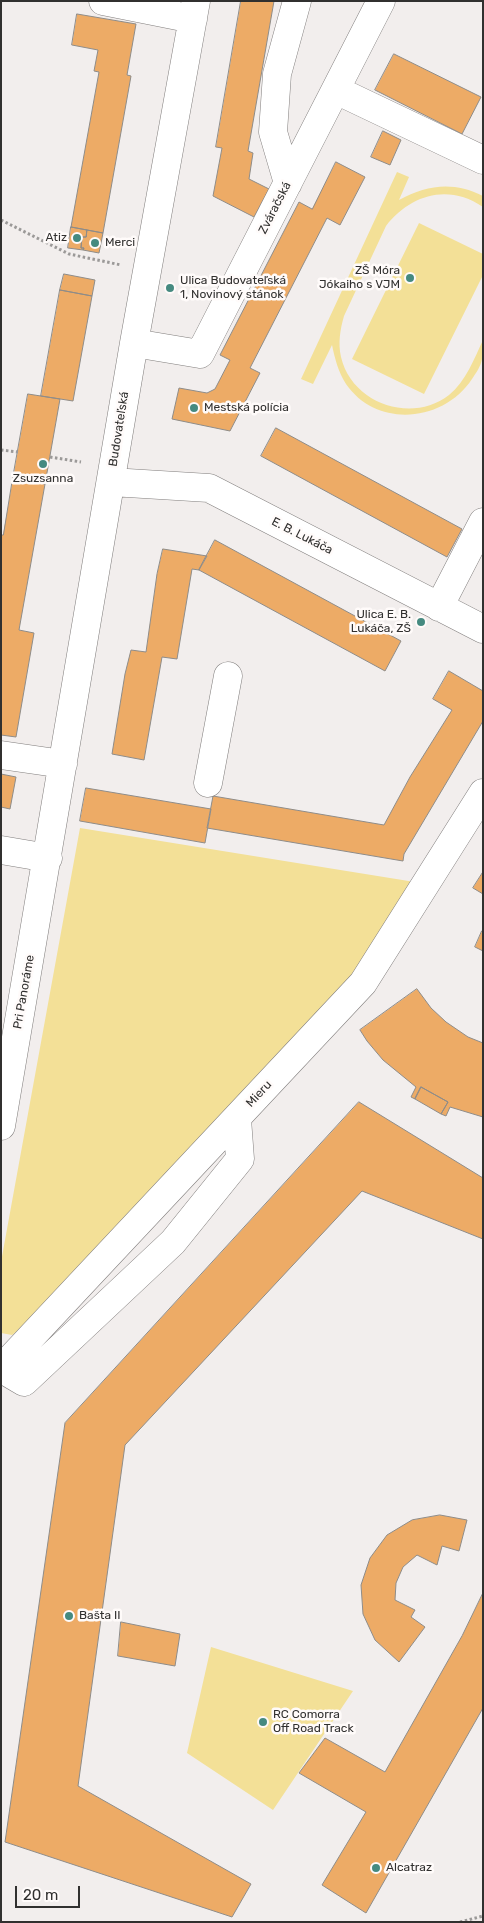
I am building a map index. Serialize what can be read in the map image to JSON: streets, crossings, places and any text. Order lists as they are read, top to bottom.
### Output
{
  "streets": {
    "street": [
      "Zváračská",
      "Budovateľská",
      "E. B. Lukáča",
      "Pri Panoráme",
      "Mieru"
    ]
  },
  "crossings": [
    ["Zváračská", "Budovateľská"],
    ["Budovateľská", "E. B. Lukáča"],
    ["Budovateľská", "Pri Panoráme"]
  ],
  "places": [
    "Atiz",
    "Merci",
    "ZŠ Móra Jókaiho s VJM",
    "Ulica Budovateľská 1, Novinový stánok",
    "Mestská polícia",
    "Zsuzsanna",
    "Ulica E. B. Lukáča, ZŠ",
    "Bašta II",
    "RC Comorra Off Road Track",
    "Alcatraz"
  ],
  "scale_bar": "20 m"
}
